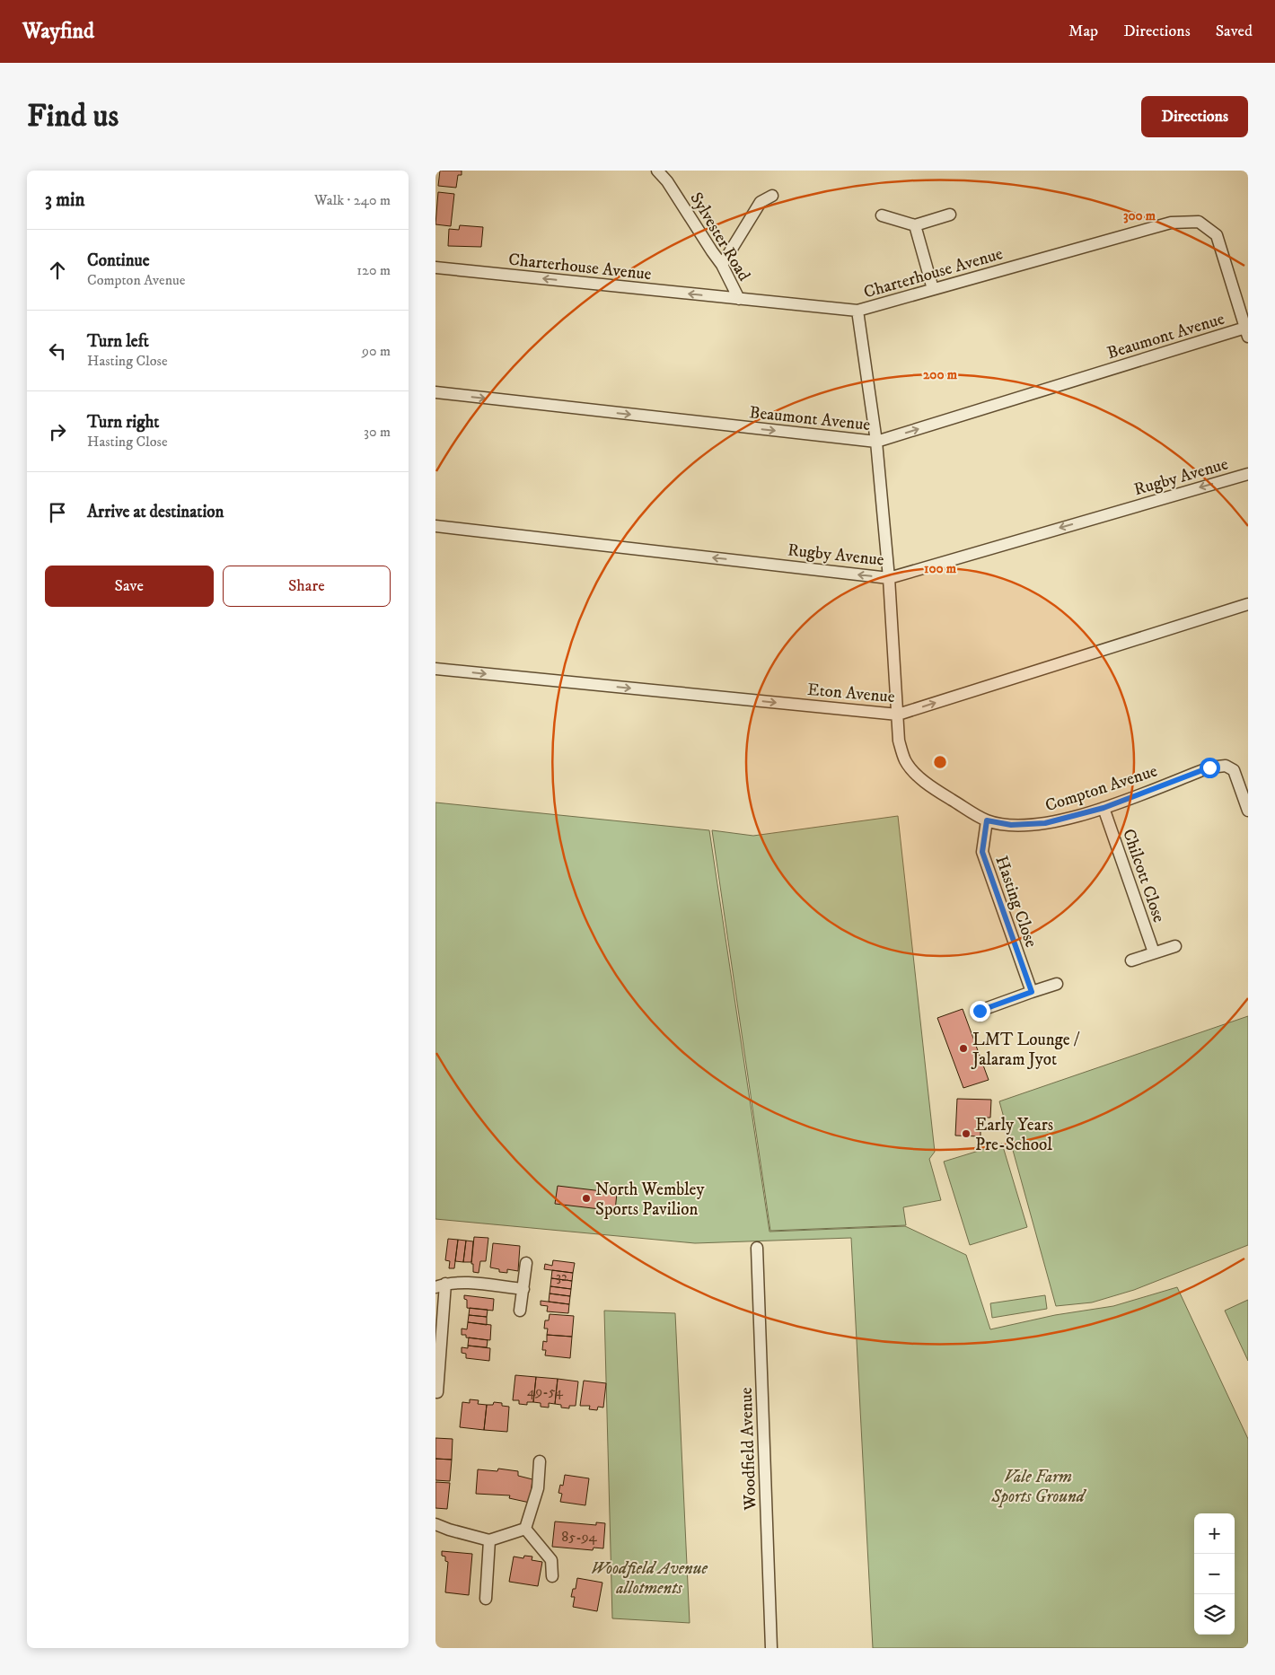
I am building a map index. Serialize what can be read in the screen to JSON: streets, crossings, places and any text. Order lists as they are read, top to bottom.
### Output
{
  "streets": {
    "street": [
      "Sylvester Road",
      "Charterhouse Avenue",
      "Beaumont Avenue",
      "Rugby Avenue",
      "Eton Avenue",
      "Compton Avenue",
      "Chilcott Close",
      "Hasting Close",
      "Woodfield Avenue"
    ]
  },
  "crossings": [
    ["Sylvester Road", "Charterhouse Avenue"],
    ["Charterhouse Avenue", "Beaumont Avenue"],
    ["Charterhouse Avenue", "Compton Avenue"],
    ["Beaumont Avenue", "Compton Avenue"],
    ["Rugby Avenue", "Compton Avenue"],
    ["Eton Avenue", "Compton Avenue"],
    ["Compton Avenue", "Chilcott Close"],
    ["Compton Avenue", "Hasting Close"]
  ],
  "one_way": ["Beaumont Avenue", "Rugby Avenue", "Eton Avenue"],
  "parks": ["Vale Farm Sports Ground", "Woodfield Avenue allotments"],
  "places": ["LMT Lounge / Jalaram Jyot", "Early Years Pre-School", "North Wembley Sports Pavilion"],
  "house_numbers": ["32", "49-54", "85-94"],
  "page": {
    "header": "Wayfind",
    "nav": ["Map", "Directions", "Saved"],
    "buttons": [
      "Directions",
      ["Save", "Share"]
    ],
    "title": "Find us",
    "heading": ["3 min", "Walk · 240 m"],
    "list": [
      ["Continue", "Compton Avenue", "120 m"],
      ["Turn left", "Hasting Close", "90 m"],
      ["Turn right", "Hasting Close", "30 m"],
      "Arrive at destination"
    ],
    "map_buttons": ["+", "−"]
  },
  "rings": ["300 m", "200 m", "100 m"]
}
